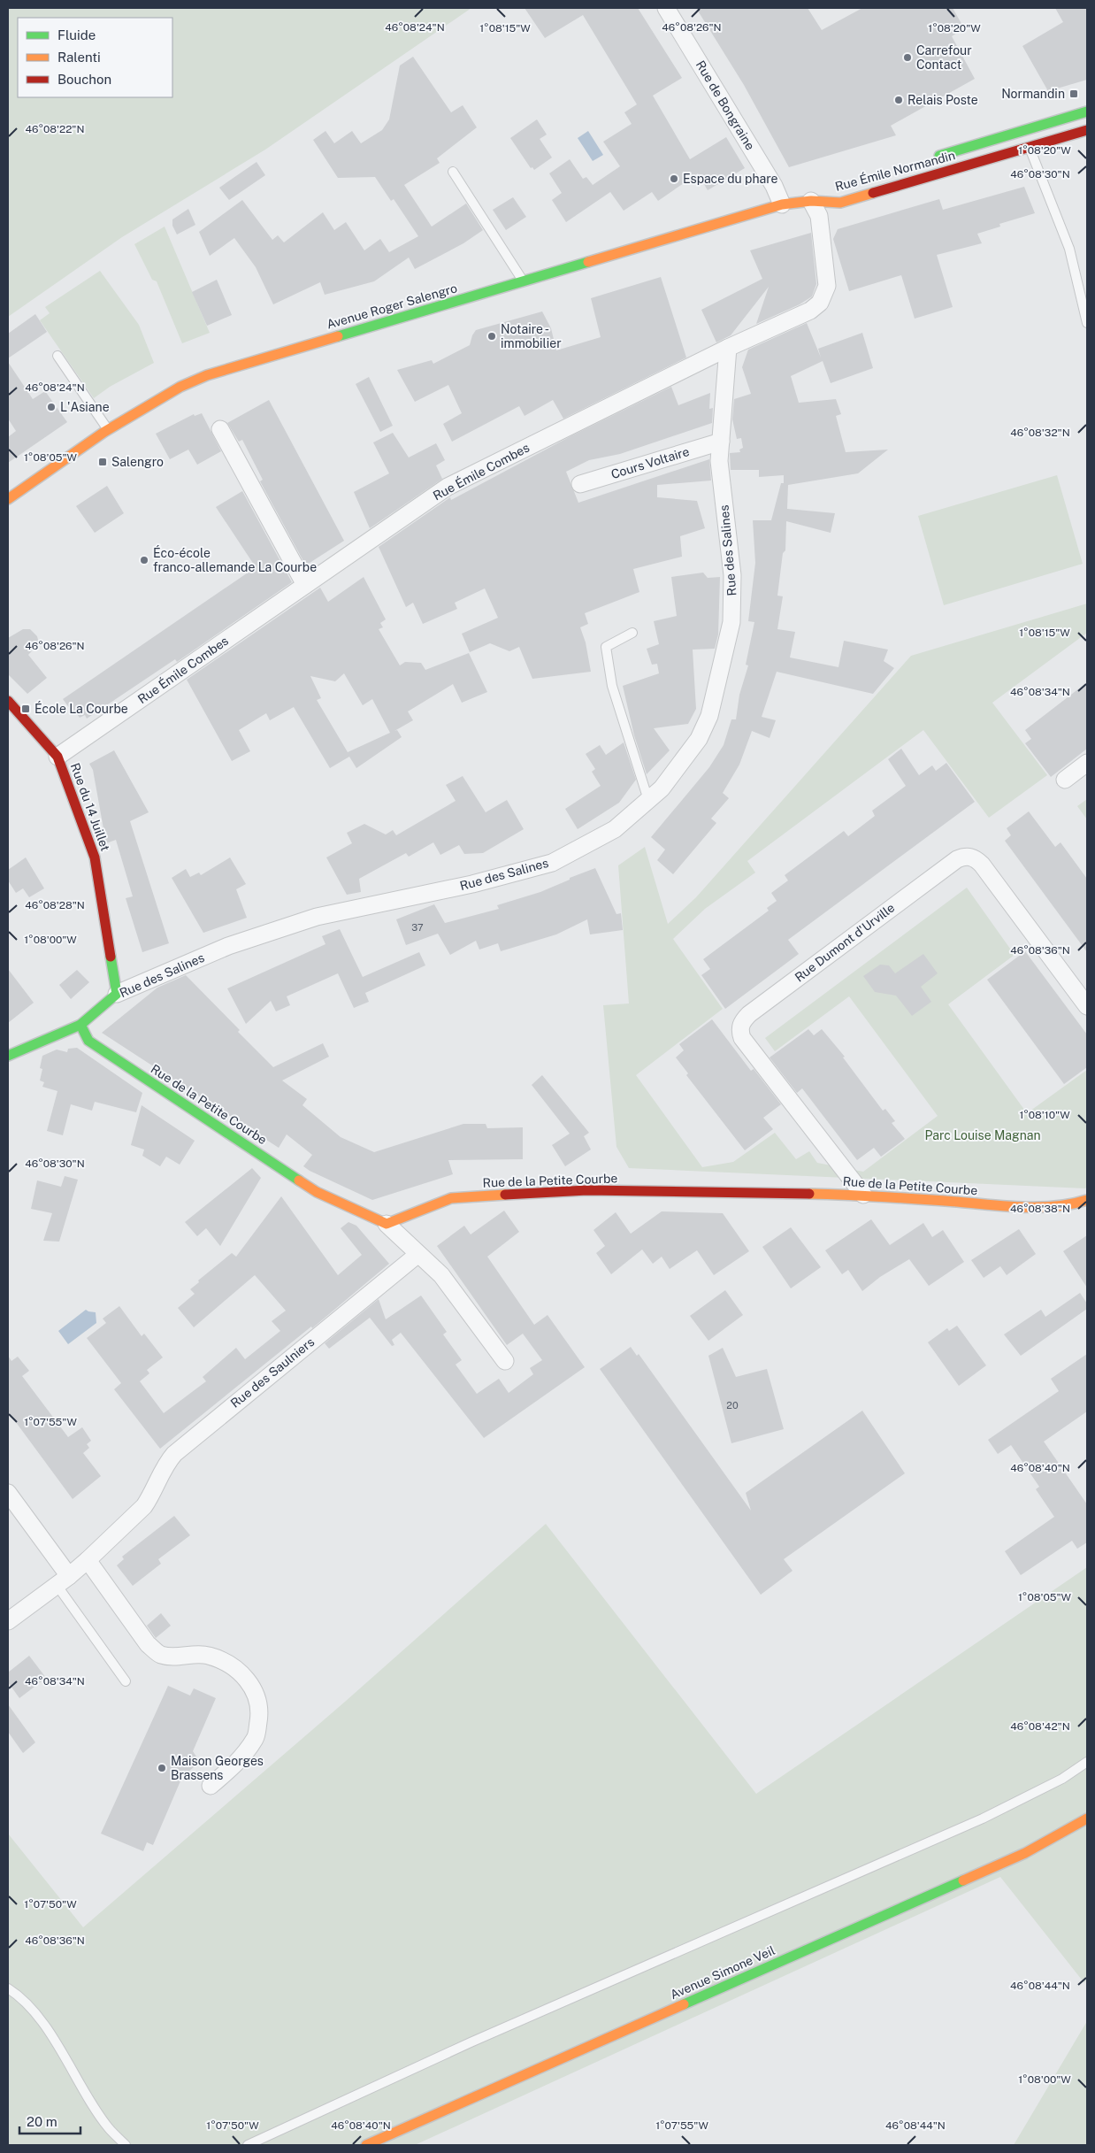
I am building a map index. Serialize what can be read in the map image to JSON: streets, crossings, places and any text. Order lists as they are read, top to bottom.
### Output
{
  "streets": {
    "main road": [
      "Rue Émile Normandin",
      "Avenue Roger Salengro",
      "Rue des Salines",
      "Rue du 14 Juillet",
      "Rue de la Petite Courbe",
      "Avenue Simone Veil"
    ],
    "street": [
      "Rue de Bongraine",
      "Cours Voltaire",
      "Rue Émile Combes",
      "Rue Dumont d'Urville",
      "Rue des Saulniers"
    ]
  },
  "crossings": [
    ["Rue de Bongraine", "Avenue Roger Salengro"],
    ["Rue Émile Normandin", "Avenue Roger Salengro"],
    ["Rue Émile Normandin", "Rue Émile Combes"],
    ["Avenue Roger Salengro", "Rue Émile Combes"],
    ["Cours Voltaire", "Rue des Salines"],
    ["Rue Émile Combes", "Rue des Salines"],
    ["Rue Émile Combes", "Rue du 14 Juillet"],
    ["Rue des Salines", "Rue du 14 Juillet"],
    ["Rue des Salines", "Rue de la Petite Courbe"],
    ["Rue Dumont d'Urville", "Rue de la Petite Courbe"]
  ],
  "parks": ["Parc Louise Magnan"],
  "places": {
    "other": [
      "Carrefour Contact",
      "Relais Poste",
      "Espace du phare",
      "Notaire - immobilier",
      "L'Asiane",
      "Éco-école franco-allemande La Courbe",
      "Maison Georges Brassens"
    ],
    "transit": ["Normandin", "Salengro", "École La Courbe"]
  },
  "house_numbers": ["37", "20"],
  "legend": ["Fluide", "Ralenti", "Bouchon"],
  "scale_bar": "20 m",
  "coordinates": [
    "46°08'24\"N",
    "46°08'26\"N",
    "1°08'15\"W",
    "1°08'20\"W",
    "46°08'22\"N",
    "46°08'30\"N",
    "46°08'32\"N",
    "1°08'05\"W",
    "46°08'34\"N",
    "46°08'28\"N",
    "1°08'00\"W",
    "46°08'36\"N",
    "1°08'10\"W",
    "46°08'38\"N",
    "1°07'55\"W",
    "46°08'40\"N",
    "46°08'42\"N",
    "1°07'50\"W",
    "46°08'44\"N"
  ]
}
